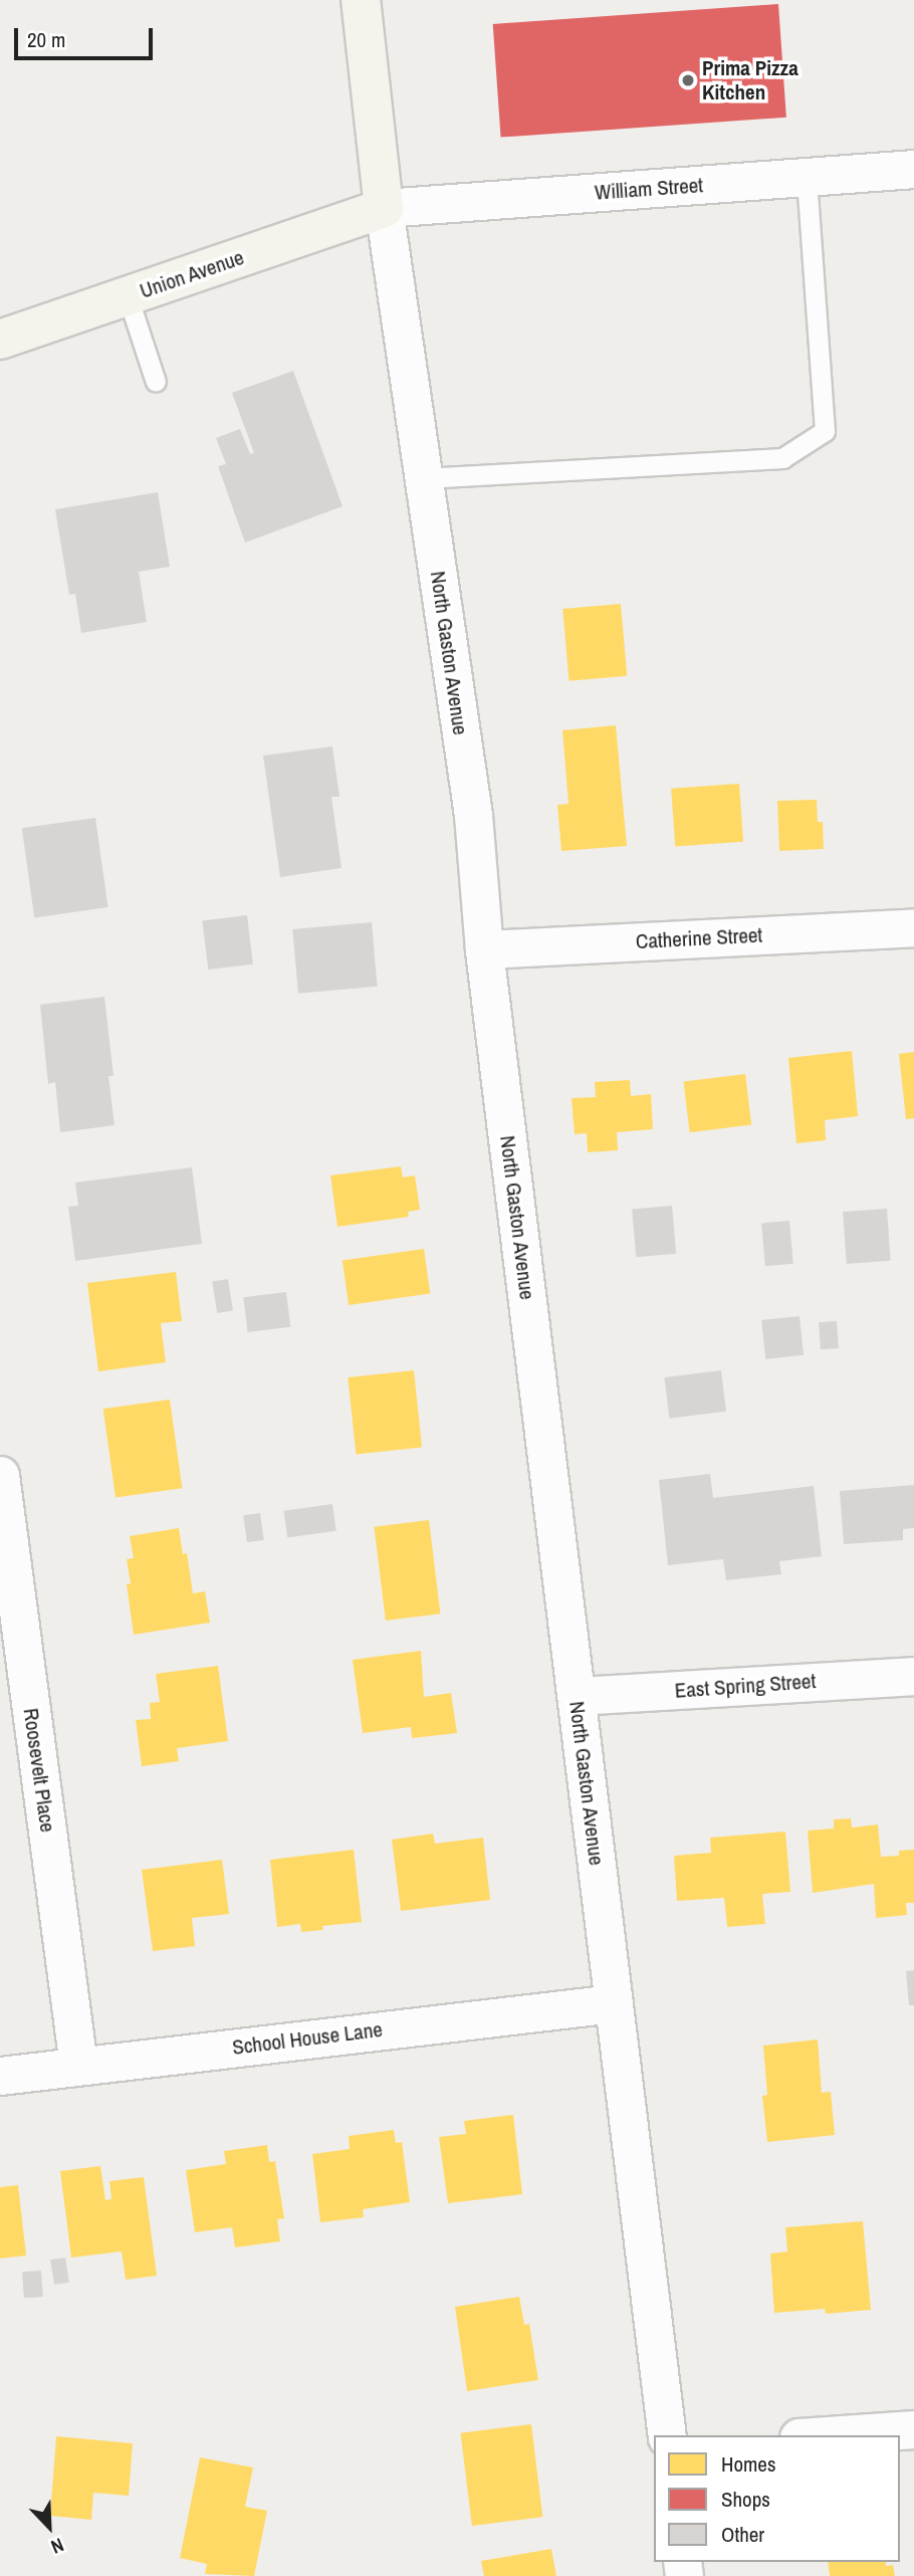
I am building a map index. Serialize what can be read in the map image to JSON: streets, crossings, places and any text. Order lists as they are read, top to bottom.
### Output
{
  "streets": {
    "street": [
      "William Street",
      "Union Avenue",
      "North Gaston Avenue",
      "Catherine Street",
      "East Spring Street",
      "Roosevelt Place",
      "School House Lane"
    ]
  },
  "crossings": [
    ["William Street", "Union Avenue"],
    ["William Street", "North Gaston Avenue"],
    ["Union Avenue", "North Gaston Avenue"],
    ["North Gaston Avenue", "Catherine Street"],
    ["North Gaston Avenue", "East Spring Street"],
    ["North Gaston Avenue", "School House Lane"],
    ["Roosevelt Place", "School House Lane"]
  ],
  "places": ["Prima Pizza Kitchen"],
  "legend": ["Homes", "Shops", "Other"],
  "scale_bar": "20 m",
  "north": "bottom right"
}
